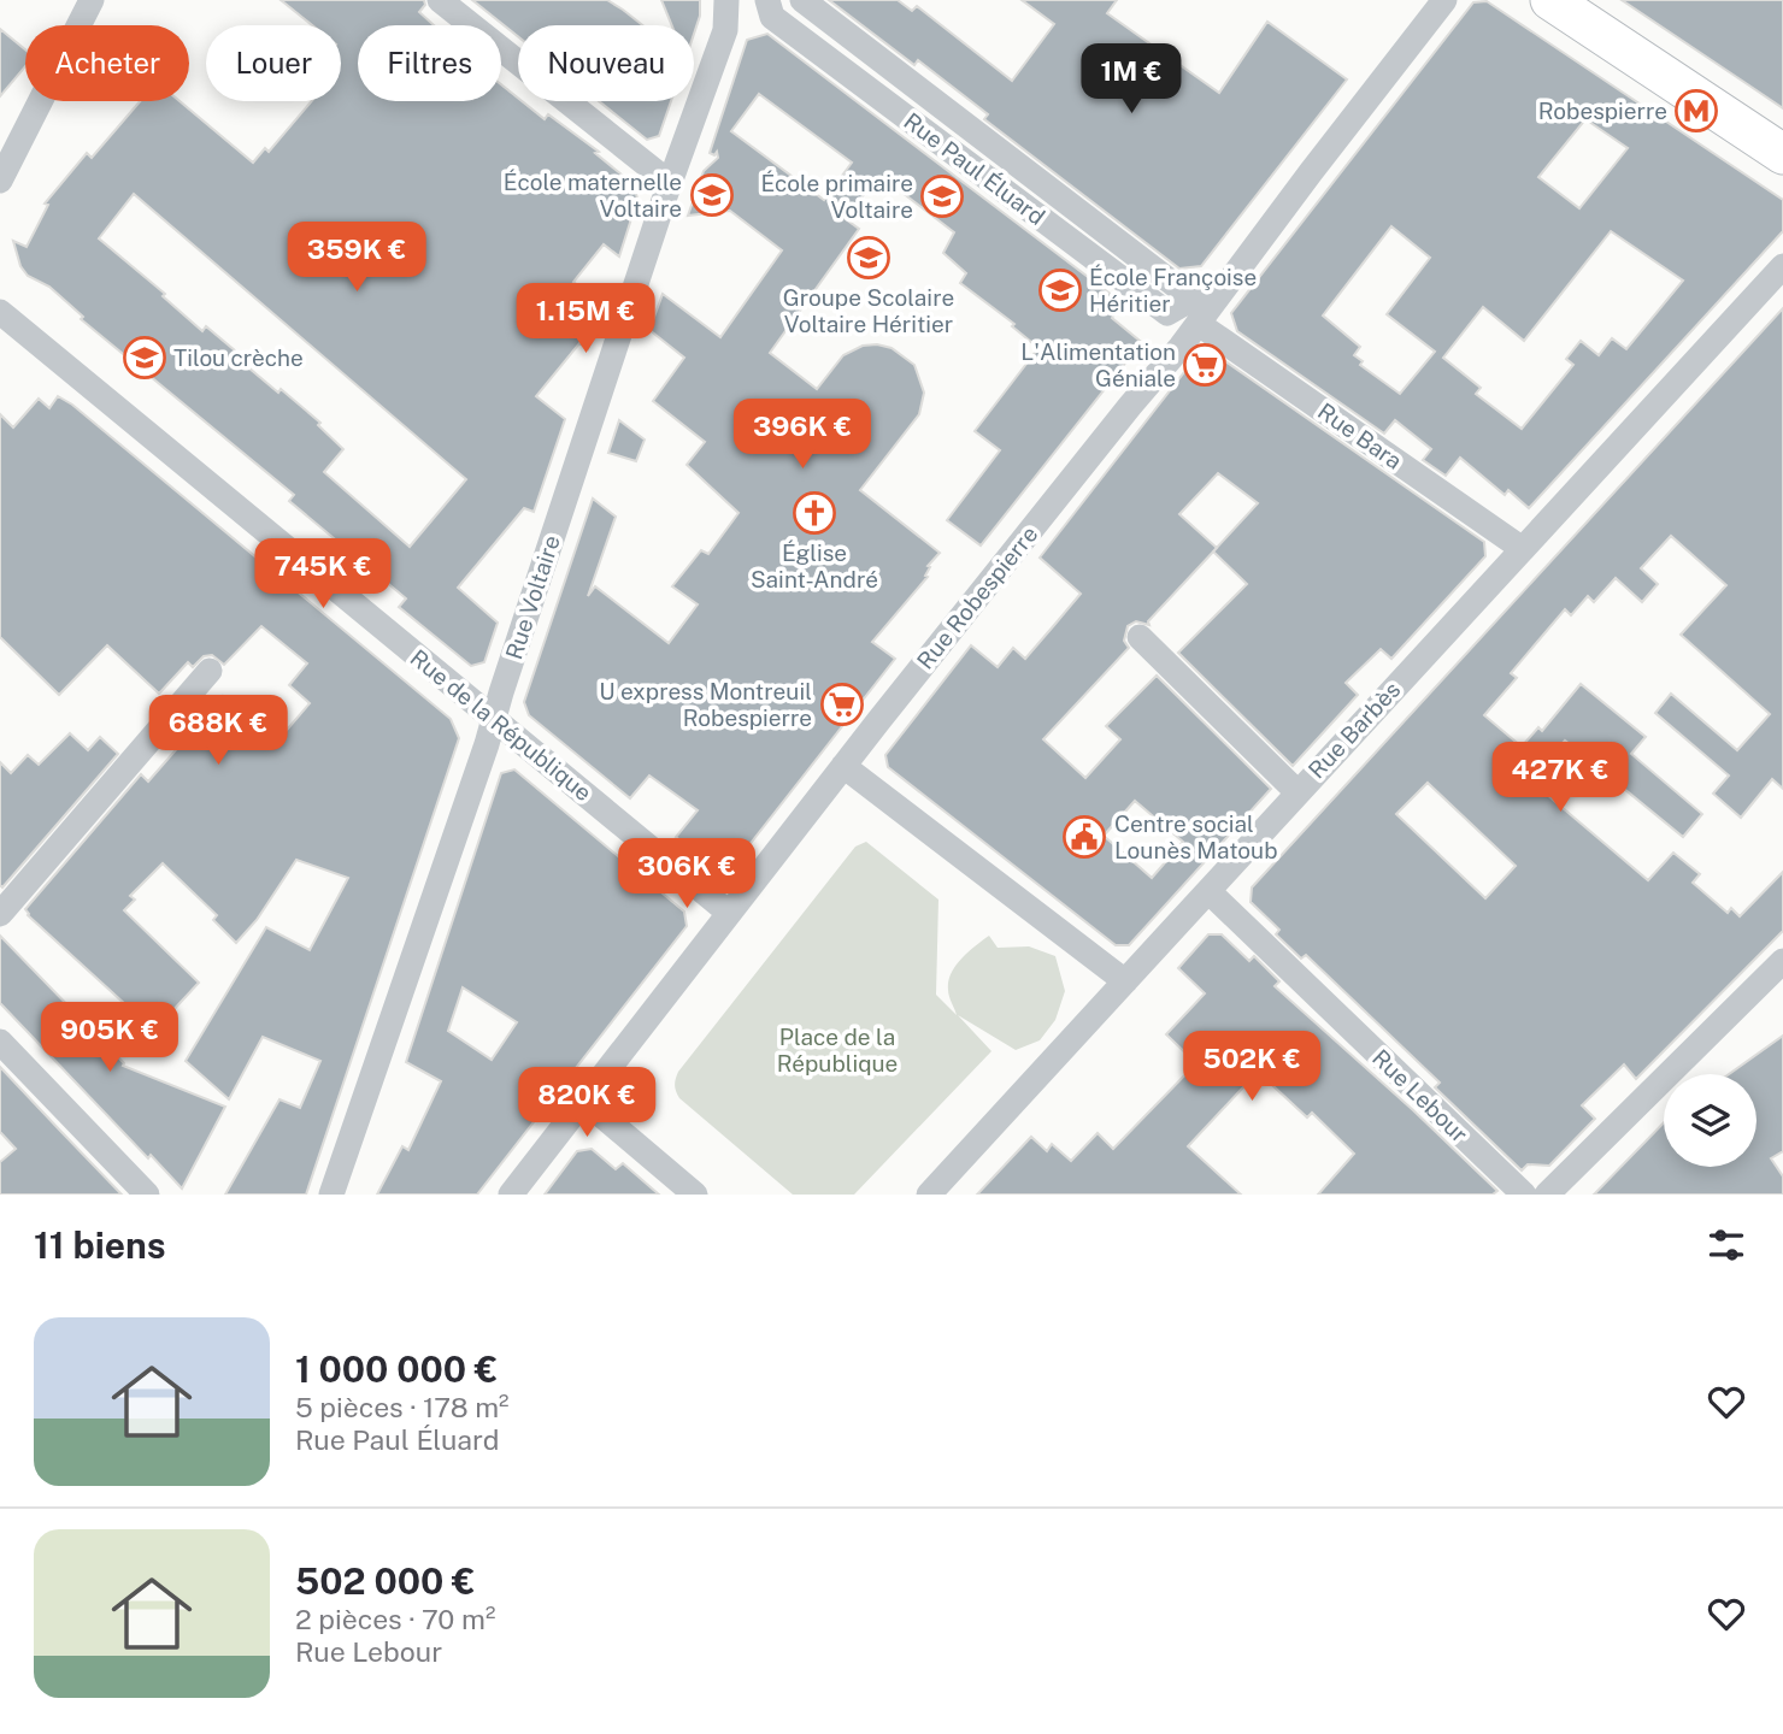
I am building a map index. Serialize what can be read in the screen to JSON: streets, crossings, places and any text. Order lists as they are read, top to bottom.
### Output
{
  "streets": {
    "street": [
      "Rue Paul Éluard",
      "Rue Bara",
      "Rue Voltaire",
      "Rue Robespierre",
      "Rue de la République",
      "Rue Barbès",
      "Rue Lebour"
    ]
  },
  "crossings": [
    ["Rue Paul Éluard", "Rue Bara"],
    ["Rue Paul Éluard", "Rue Robespierre"],
    ["Rue Bara", "Rue Robespierre"],
    ["Rue Bara", "Rue Barbès"],
    ["Rue Voltaire", "Rue de la République"],
    ["Rue Robespierre", "Rue de la République"],
    ["Rue Barbès", "Rue Lebour"]
  ],
  "parks": ["Place de la République"],
  "places": {
    "metro station": ["Robespierre"],
    "school or university": [
      "École maternelle Voltaire",
      "École primaire Voltaire",
      "Groupe Scolaire Voltaire Héritier",
      "École Françoise Héritier",
      "Tilou crèche"
    ],
    "supermarket": ["L'Alimentation Géniale", "U express Montreuil Robespierre"],
    "church": ["Église Saint-André"],
    "public building": ["Centre social Lounès Matoub"]
  },
  "page": {
    "chip": [
      "Acheter",
      "Louer",
      "Filtres",
      "Nouveau"
    ],
    "price": [
      "1M €",
      "359K €",
      "1.15M €",
      "396K €",
      "745K €",
      "688K €",
      "427K €",
      "306K €",
      "905K €",
      "502K €",
      "820K €"
    ],
    "heading": "11 biens",
    "list": [
      {
        "name": "1 000 000 €",
        "note": "5 pièces · 178 m² · Rue Paul Éluard"
      },
      {
        "name": "502 000 €",
        "note": "2 pièces · 70 m² · Rue Lebour"
      }
    ]
  }
}
